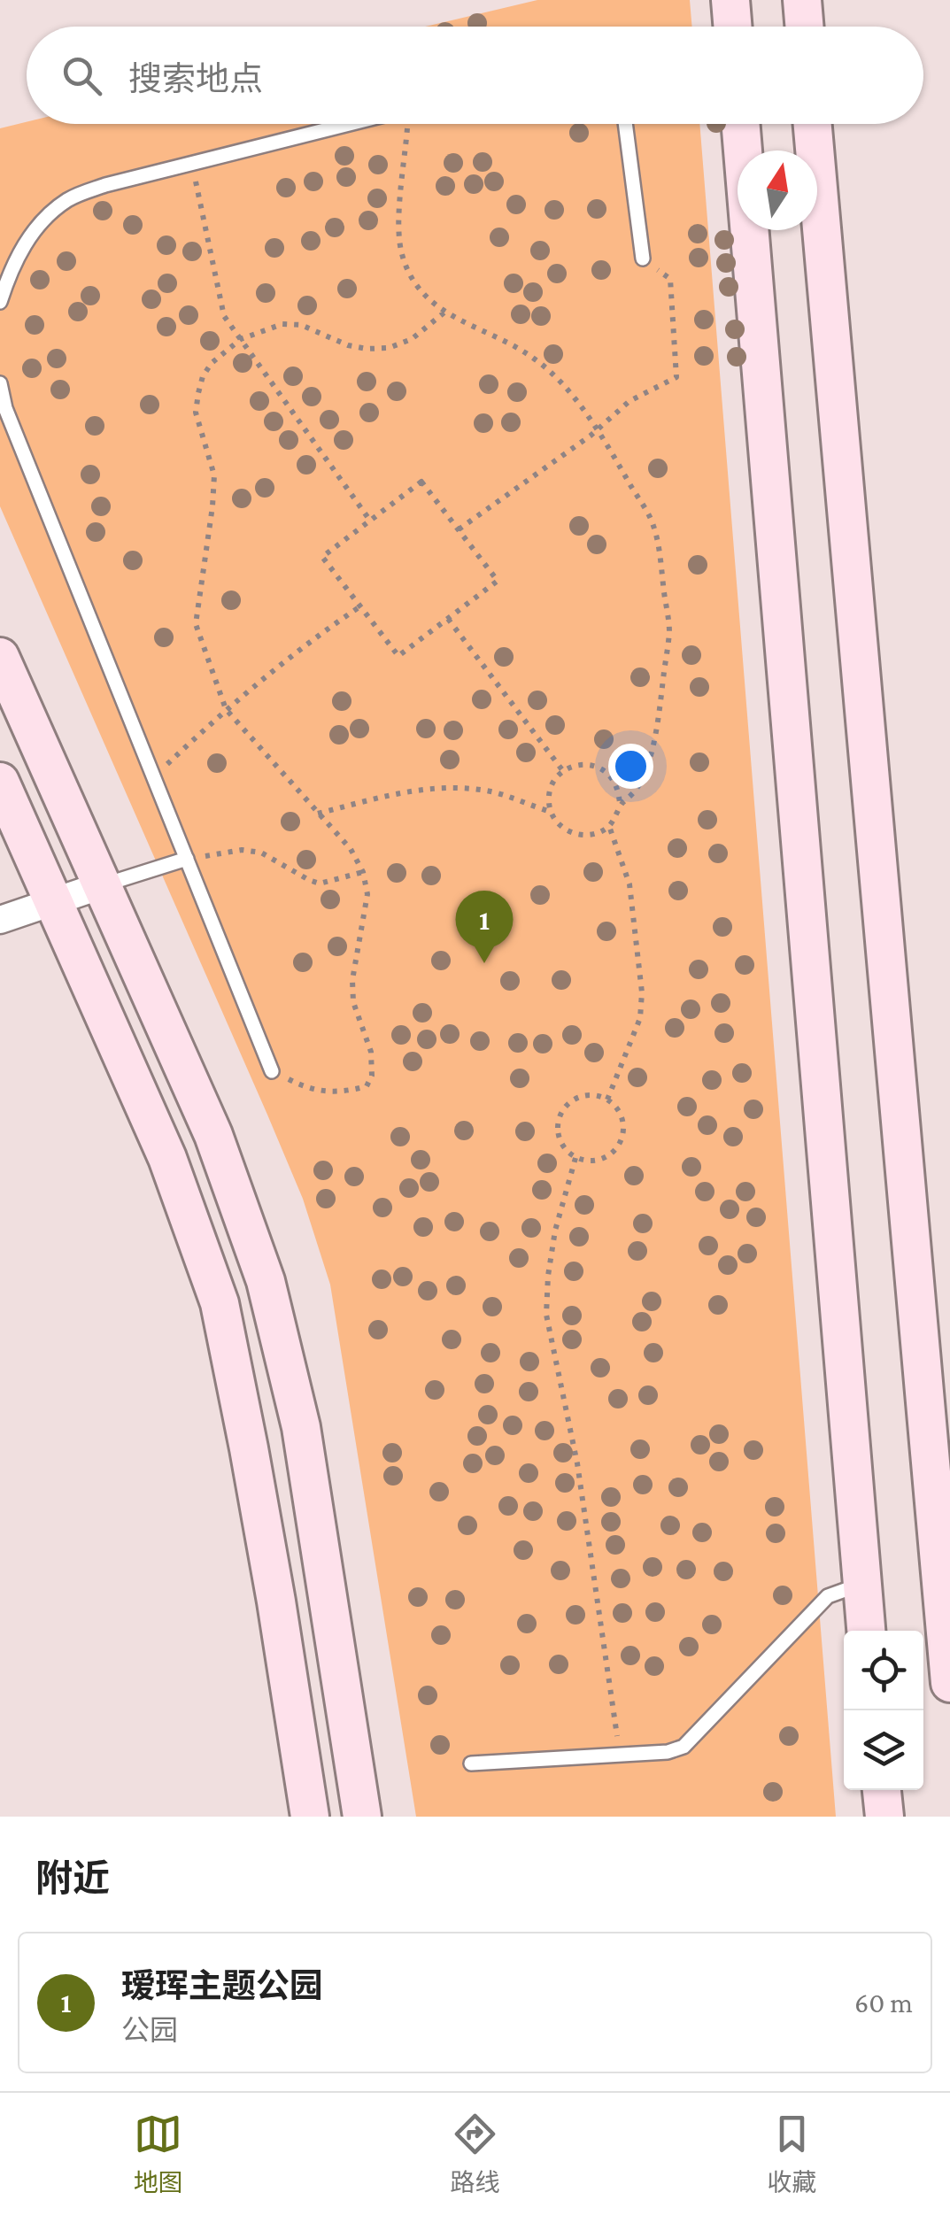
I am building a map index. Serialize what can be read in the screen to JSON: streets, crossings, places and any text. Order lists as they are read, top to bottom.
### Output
{
  "north": "top",
  "page": {
    "search": "搜索地点",
    "pins": "1",
    "heading": "附近",
    "list": [
      {
        "mark": "1",
        "name": "瑷珲主题公园",
        "note": "公园",
        "value": "60 m"
      }
    ],
    "nav": ["地图", "路线", "收藏"]
  }
}
